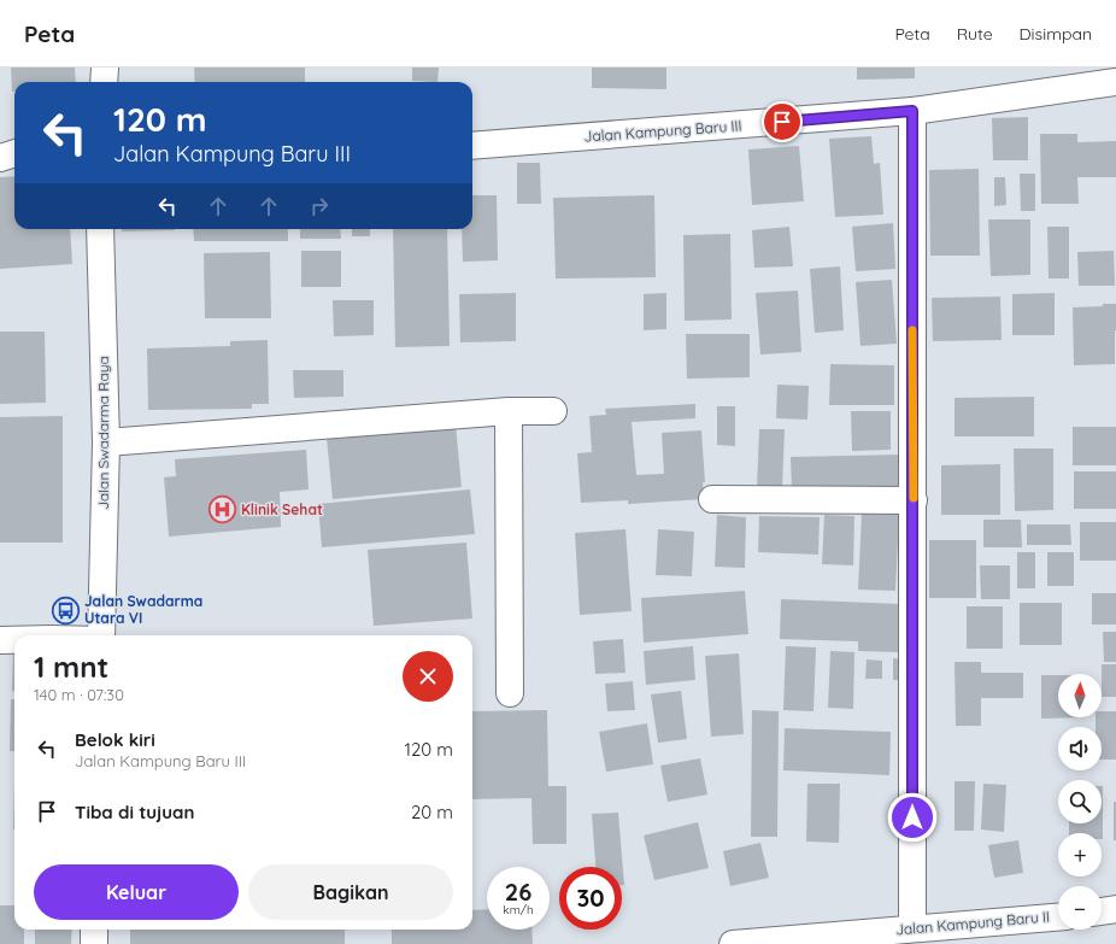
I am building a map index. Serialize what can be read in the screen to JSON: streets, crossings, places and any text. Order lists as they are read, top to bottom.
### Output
{
  "streets": {
    "street": ["Jalan Kampung Baru III", "Jalan Swadarma Raya", "Jalan Kampung Baru II"]
  },
  "places": {
    "hospital": ["Klinik Sehat"],
    "bus stop": ["Jalan Swadarma Utara VI"]
  },
  "north": "top",
  "page": {
    "header": "Peta",
    "nav": ["Peta", "Rute", "Disimpan"],
    "turn": ["120 m", "Jalan Kampung Baru III"],
    "heading": ["1 mnt", "140 m · 07:30"],
    "map_buttons": ["+", "−"],
    "list": [
      {
        "name": "Belok kiri",
        "note": "Jalan Kampung Baru III",
        "value": "120 m"
      },
      {
        "name": "Tiba di tujuan",
        "value": "20 m"
      }
    ],
    "buttons": ["Keluar", "Bagikan"],
    "speed": "26 km/h",
    "limit": "30"
  }
}
